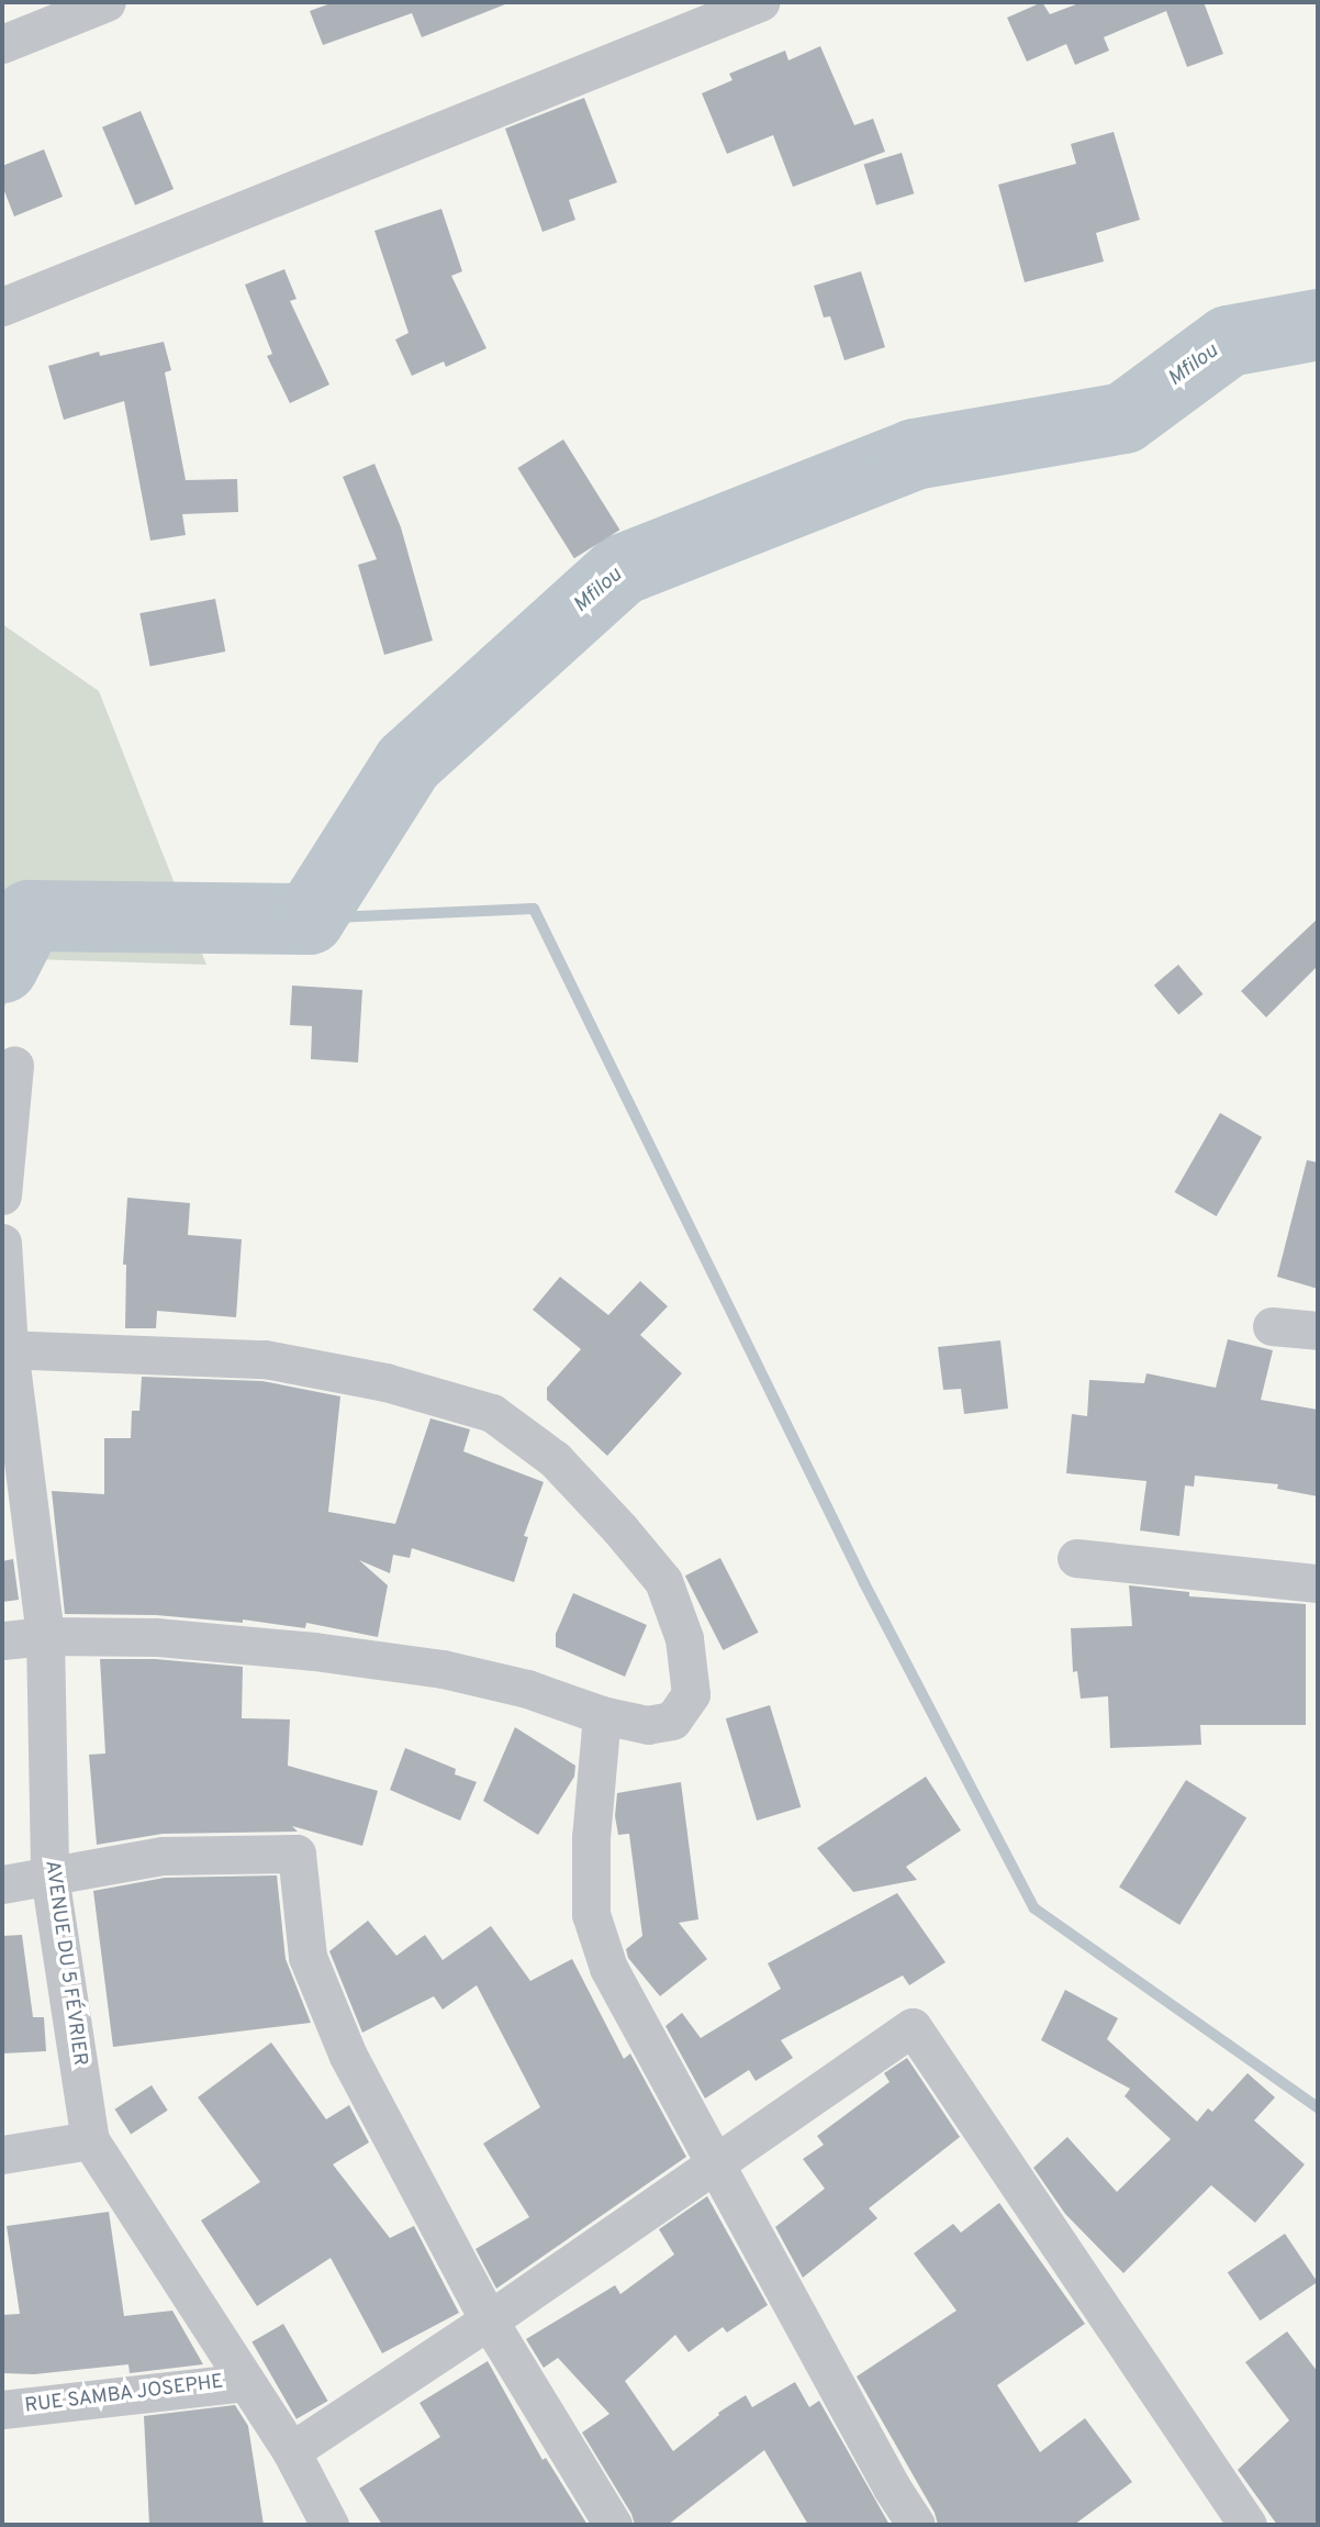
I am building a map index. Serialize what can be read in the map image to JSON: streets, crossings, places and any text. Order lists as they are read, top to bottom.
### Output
{
  "streets": {
    "street": ["AVENUE DU 5 FÉVRIER", "RUE SAMBA JOSEPHE"]
  },
  "crossings": [
    ["AVENUE DU 5 FÉVRIER", "RUE SAMBA JOSEPHE"]
  ],
  "water": ["Mfilou"]
}
